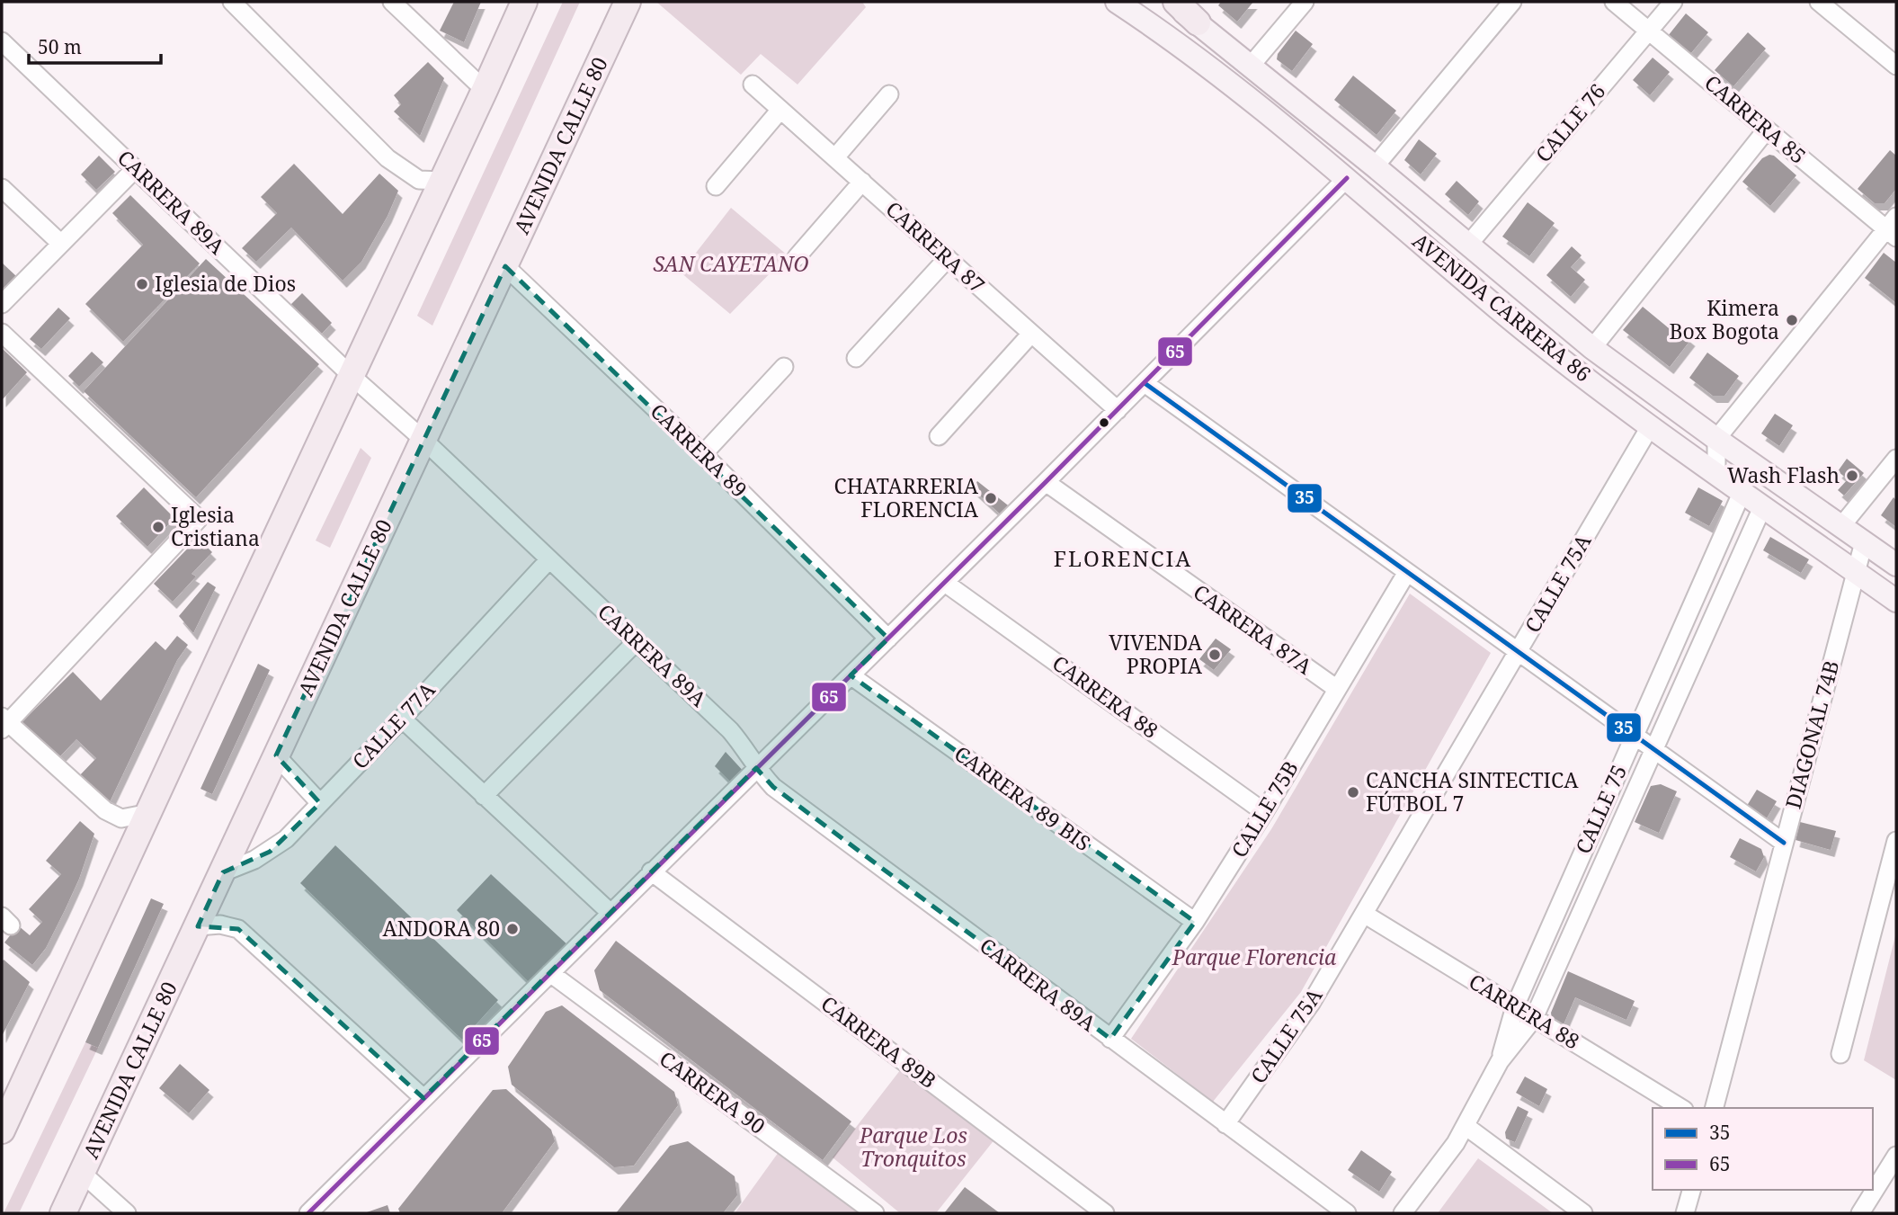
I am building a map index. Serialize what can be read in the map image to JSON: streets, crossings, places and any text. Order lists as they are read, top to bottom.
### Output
{
  "streets": {
    "highway": ["AVENIDA CALLE 80"],
    "main road": ["AVENIDA CARRERA 86"],
    "street": [
      "CARRERA 85",
      "CALLE 76",
      "CARRERA 89A",
      "CARRERA 87",
      "CARRERA 89",
      "CALLE 75A",
      "CARRERA 87A",
      "CARRERA 88",
      "CALLE 77A",
      "DIAGONAL 74B",
      "CARRERA 89 BIS",
      "CALLE 75B",
      "CALLE 75",
      "CARRERA 89B",
      "CARRERA 90"
    ]
  },
  "crossings": [
    ["CARRERA 85", "CALLE 76"],
    ["CALLE 76", "AVENIDA CARRERA 86"],
    ["AVENIDA CALLE 80", "CARRERA 89A"],
    ["AVENIDA CALLE 80", "CARRERA 89"],
    ["AVENIDA CALLE 80", "CALLE 77A"],
    ["CARRERA 89A", "CALLE 75A"],
    ["CARRERA 89A", "CALLE 77A"],
    ["CARRERA 89A", "CALLE 75B"],
    ["AVENIDA CARRERA 86", "CALLE 75A"],
    ["AVENIDA CARRERA 86", "DIAGONAL 74B"],
    ["AVENIDA CARRERA 86", "CALLE 75"],
    ["CALLE 75A", "CARRERA 88"],
    ["CARRERA 87A", "CALLE 75B"],
    ["CARRERA 88", "CALLE 75B"],
    ["CARRERA 88", "CALLE 75"],
    ["CARRERA 89 BIS", "CALLE 75B"]
  ],
  "districts": ["FLORENCIA"],
  "parks": ["SAN CAYETANO", "Parque Florencia", "Parque Los Tronquitos"],
  "places": [
    "Iglesia de Dios",
    "Kimera Box Bogota",
    "Wash Flash",
    "CHATARRERIA FLORENCIA",
    "Iglesia Cristiana",
    "VIVENDA PROPIA",
    "CANCHA SINTECTICA FÚTBOL 7",
    "ANDORA 80"
  ],
  "lines": ["transit line 65", "transit line 35"],
  "legend": ["35", "65"],
  "scale_bar": "50 m"
}
